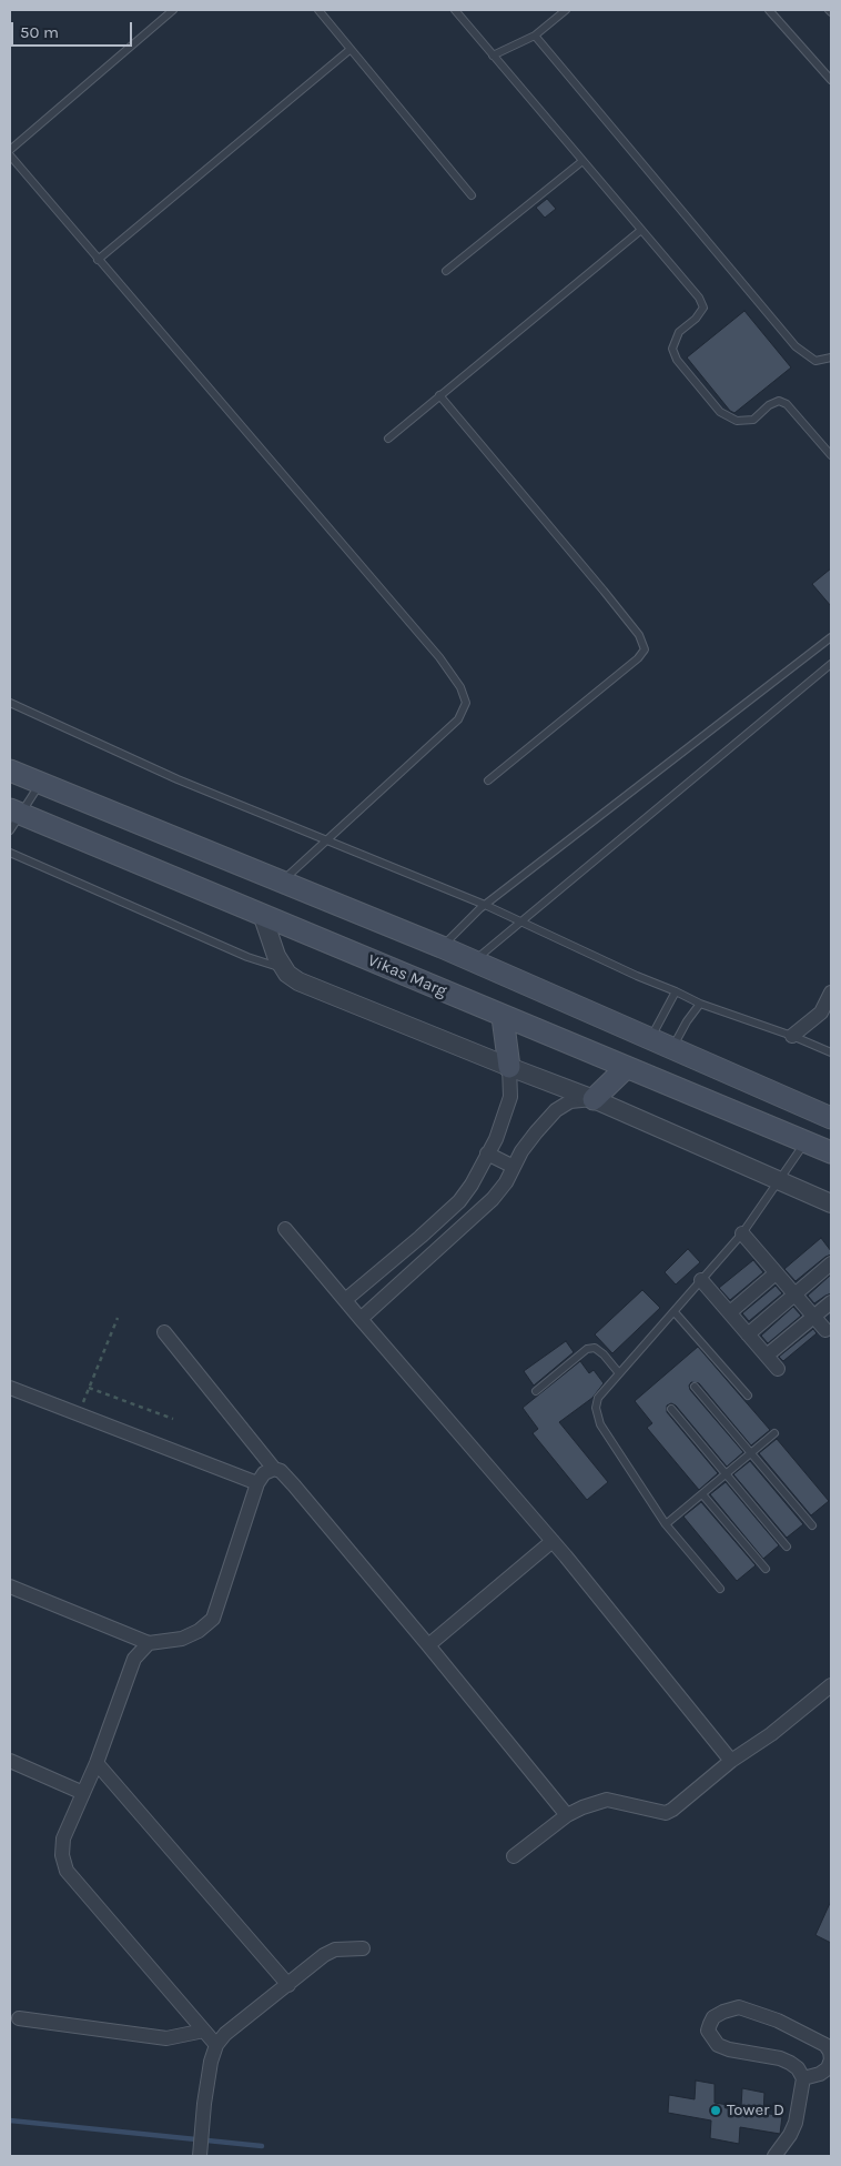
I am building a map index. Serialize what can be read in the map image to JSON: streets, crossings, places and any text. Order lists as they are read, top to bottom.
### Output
{
  "streets": {
    "main road": ["Vikas Marg"]
  },
  "places": ["Tower D"],
  "scale_bar": "50 m"
}
